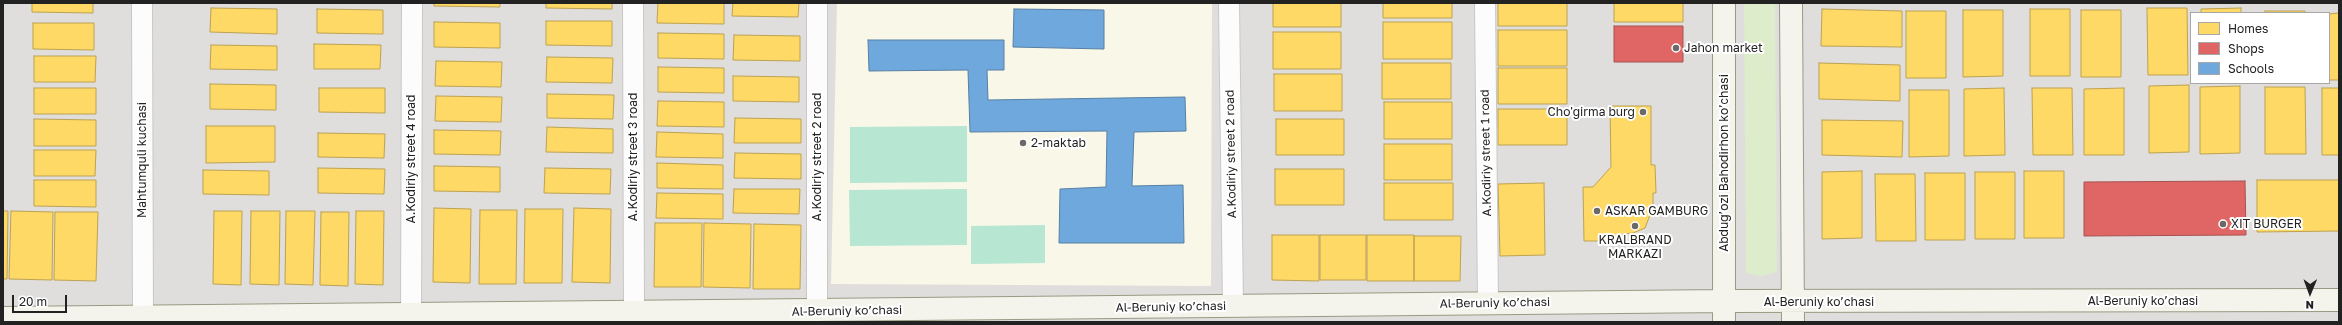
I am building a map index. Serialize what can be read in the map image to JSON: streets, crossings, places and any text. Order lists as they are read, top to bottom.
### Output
{
  "streets": {
    "main road": ["Abdug’ozi Bahodirhon ko’chasi", "Al-Beruniy ko’chasi"],
    "street": [
      "A.Kodiriy street 1 road",
      "A.Kodiriy street 2 road",
      "A.Kodiriy street 3 road",
      "A.Kodiriy street 4 road",
      "Mahtumquli kuchasi"
    ]
  },
  "crossings": [
    ["A.Kodiriy street 1 road", "Al-Beruniy ko’chasi"],
    ["A.Kodiriy street 2 road", "Al-Beruniy ko’chasi"],
    ["A.Kodiriy street 3 road", "Al-Beruniy ko’chasi"],
    ["A.Kodiriy street 4 road", "Al-Beruniy ko’chasi"],
    ["Mahtumquli kuchasi", "Al-Beruniy ko’chasi"],
    ["Abdug’ozi Bahodirhon ko’chasi", "Al-Beruniy ko’chasi"]
  ],
  "places": [
    "Jahon market",
    "Cho'girma burg",
    "2-maktab",
    "ASKAR GAMBURG",
    "XIT BURGER",
    "KRALBRAND MARKAZI"
  ],
  "legend": ["Homes", "Shops", "Schools"],
  "scale_bar": "20 m",
  "north": "bottom"
}
